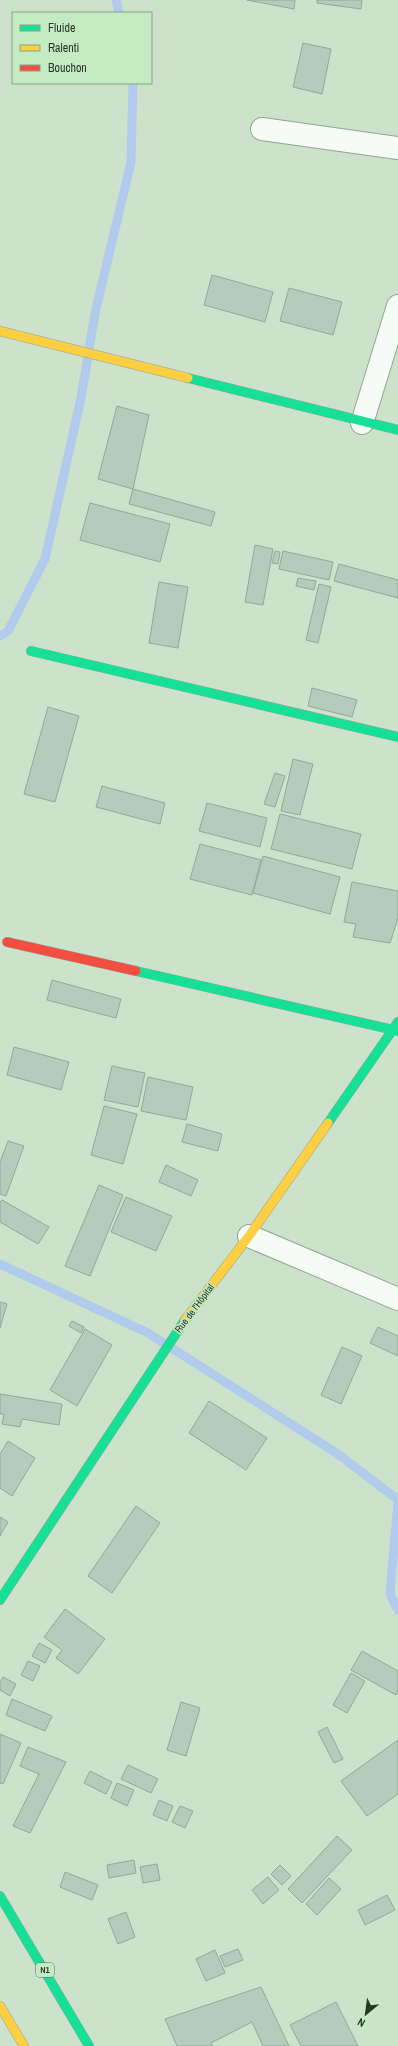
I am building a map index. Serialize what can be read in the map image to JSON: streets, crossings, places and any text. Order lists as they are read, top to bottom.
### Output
{
  "streets": {
    "main road": ["Rue de l'Hôpital", "N1"]
  },
  "legend": ["Fluide", "Ralenti", "Bouchon"],
  "north": "bottom left"
}
